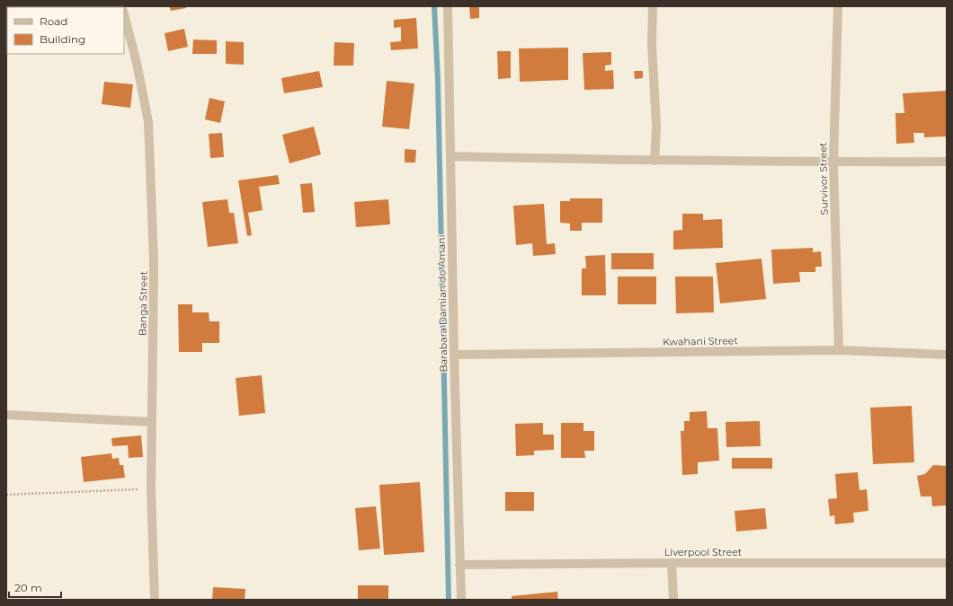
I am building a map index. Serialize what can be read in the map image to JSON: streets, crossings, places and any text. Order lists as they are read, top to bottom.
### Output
{
  "streets": {
    "street": [
      "Survivor Street",
      "Banga Street",
      "Barabara Damian do Amani",
      "Kwahani Street",
      "Liverpool Street"
    ]
  },
  "crossings": [
    ["Survivor Street", "Kwahani Street"],
    ["Barabara Damian do Amani", "Kwahani Street"],
    ["Barabara Damian do Amani", "Liverpool Street"]
  ],
  "legend": ["Road", "Building"],
  "scale_bar": "20 m"
}
